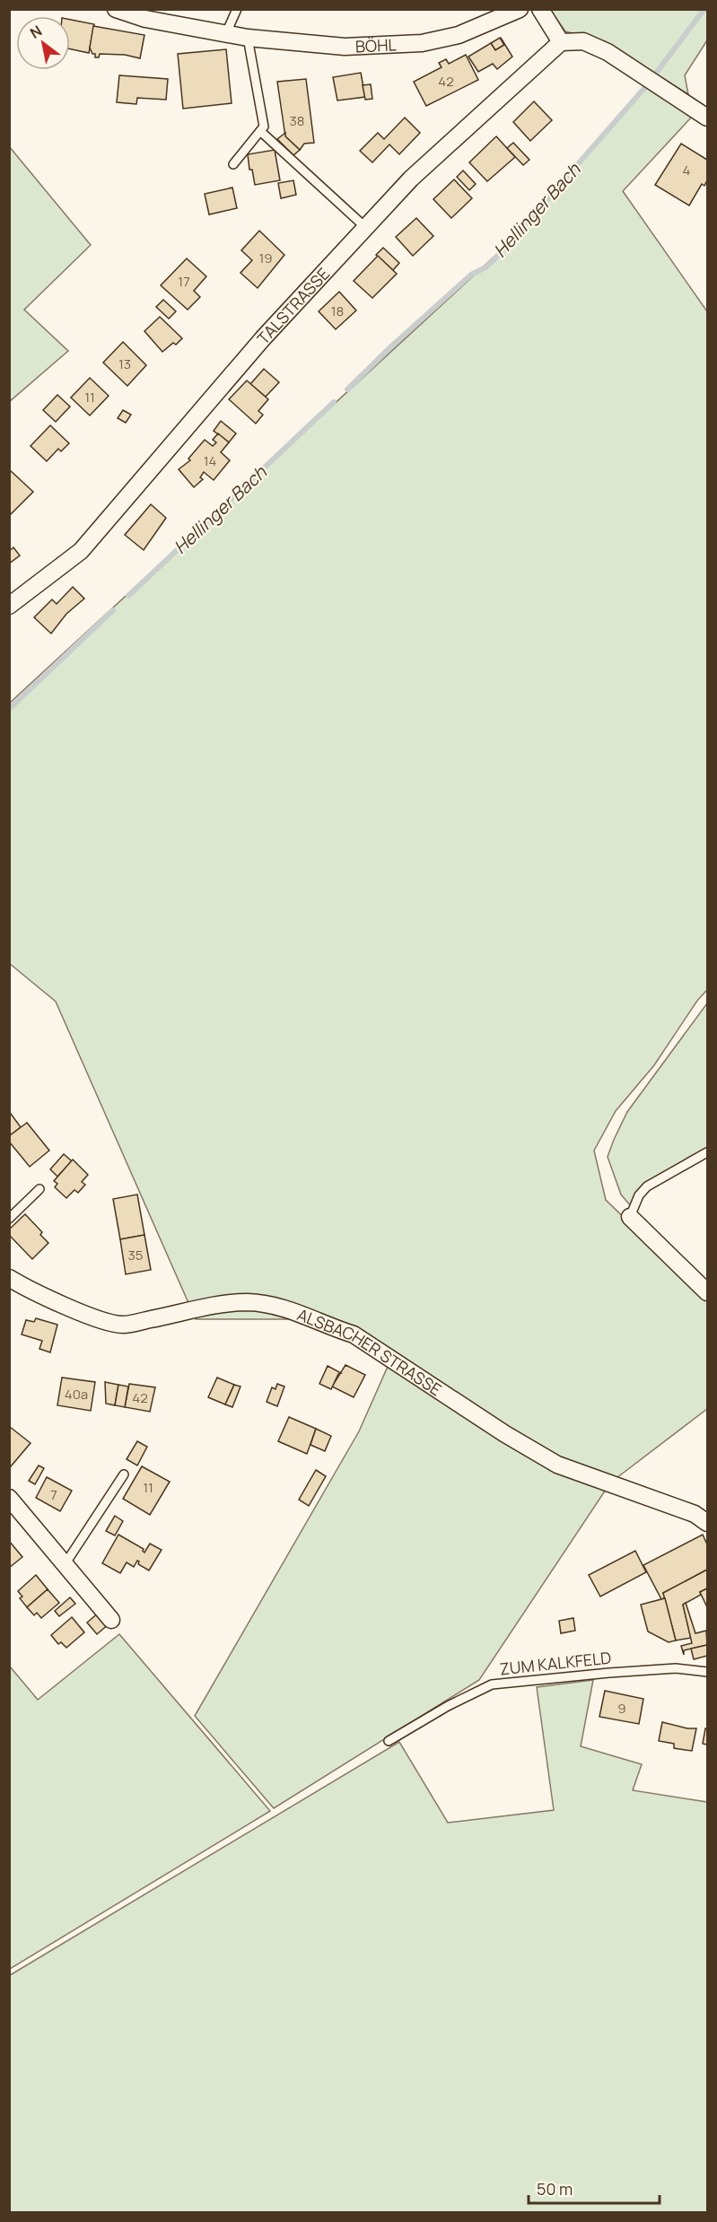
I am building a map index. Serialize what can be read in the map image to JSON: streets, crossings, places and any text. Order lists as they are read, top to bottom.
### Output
{
  "streets": {
    "street": ["BÖHL", "TALSTRASSE", "ALSBACHER STRASSE"],
    "lane": ["ZUM KALKFELD"]
  },
  "water": ["Hellinger Bach"],
  "house_numbers": [
    "42",
    "38",
    "4",
    "19",
    "17",
    "18",
    "13",
    "11",
    "14",
    "35",
    "40a",
    "42",
    "11",
    "7",
    "9"
  ],
  "scale_bar": "50 m",
  "north": "top left"
}
